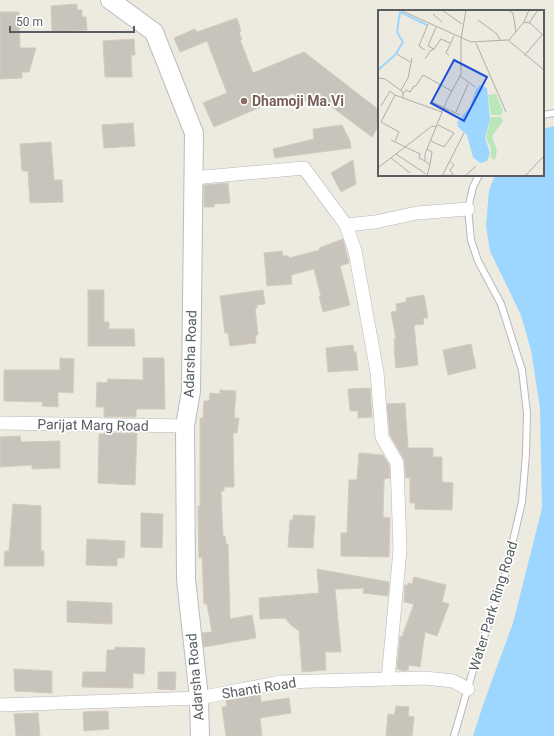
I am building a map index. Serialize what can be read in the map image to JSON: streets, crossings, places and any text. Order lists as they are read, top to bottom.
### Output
{
  "streets": {
    "main road": ["Adarsha Road"],
    "street": ["Parijat Marg Road", "Shanti Road"],
    "lane": ["Water Park Ring Road"]
  },
  "crossings": [
    ["Adarsha Road", "Parijat Marg Road"],
    ["Adarsha Road", "Shanti Road"],
    ["Water Park Ring Road", "Shanti Road"]
  ],
  "places": ["Dhamoji Ma.Vi"],
  "scale_bar": "50 m"
}
